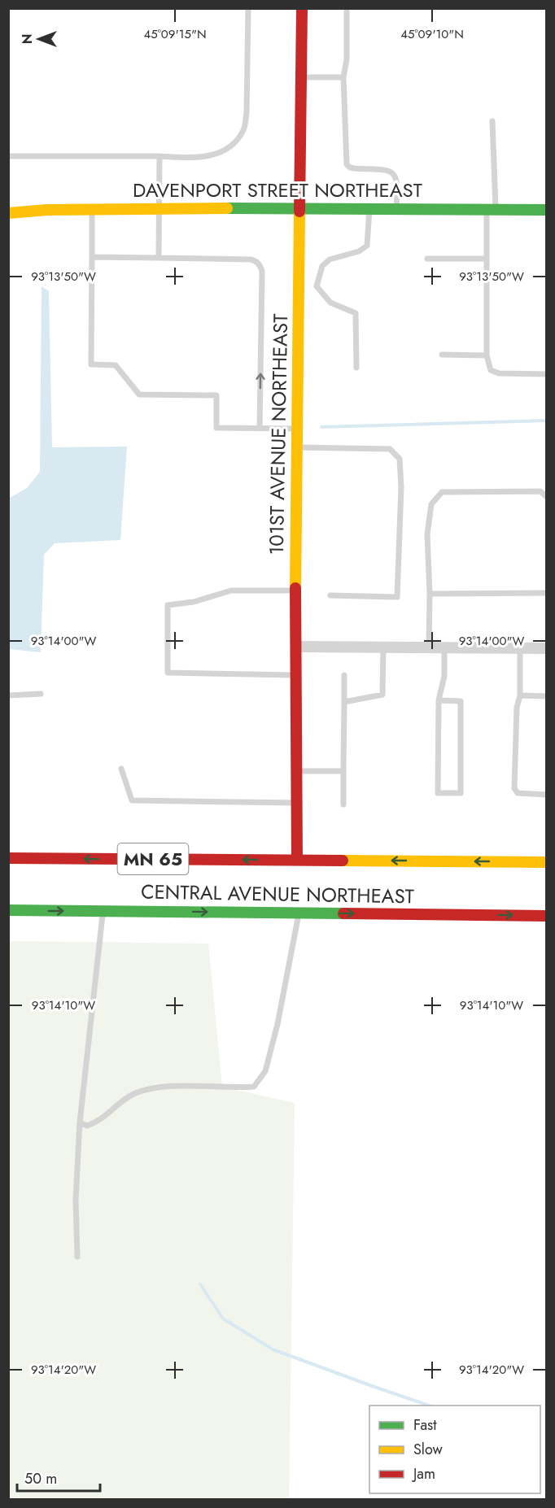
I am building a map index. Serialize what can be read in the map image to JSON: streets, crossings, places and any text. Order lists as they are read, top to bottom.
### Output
{
  "streets": {
    "main road": [
      "DAVENPORT STREET NORTHEAST",
      "101ST AVENUE NORTHEAST",
      "MN 65",
      "CENTRAL AVENUE NORTHEAST"
    ]
  },
  "crossings": [
    ["DAVENPORT STREET NORTHEAST", "101ST AVENUE NORTHEAST"],
    ["101ST AVENUE NORTHEAST", "CENTRAL AVENUE NORTHEAST"]
  ],
  "legend": ["Fast", "Slow", "Jam"],
  "scale_bar": "50 m",
  "north": "left",
  "coordinates": [
    "45°09'15\"N",
    "45°09'10\"N",
    "93°13'50\"W",
    "93°14'00\"W",
    "93°14'10\"W",
    "93°14'20\"W"
  ]
}
